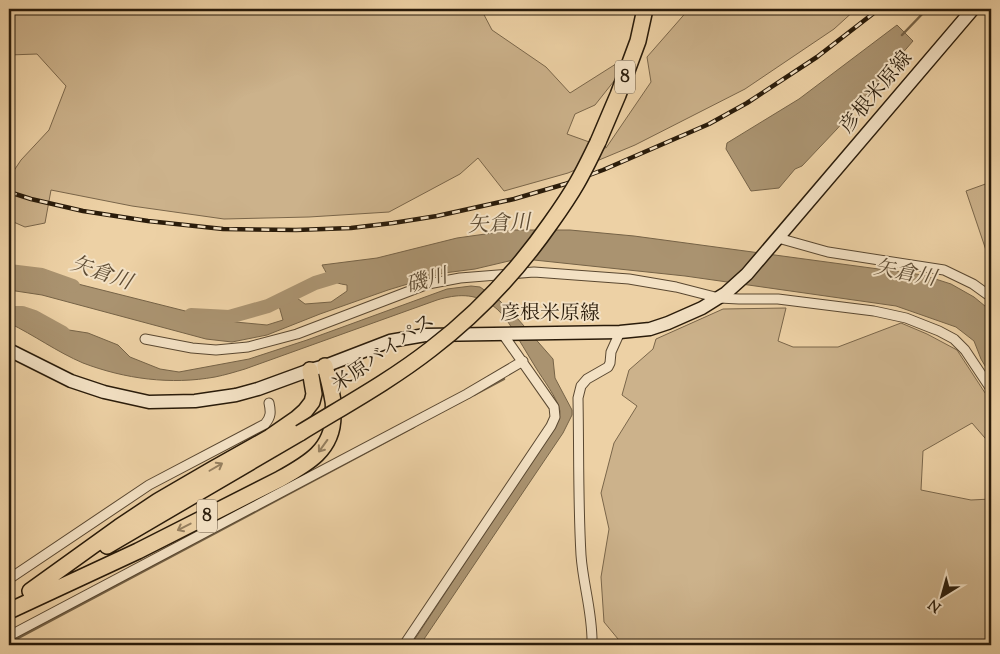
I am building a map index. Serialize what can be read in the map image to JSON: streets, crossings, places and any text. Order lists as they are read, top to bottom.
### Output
{
  "streets": {
    "highway": ["8", "米原バイパス"],
    "main road": ["彦根米原線"]
  },
  "crossings": [
    ["8", "彦根米原線"],
    ["8", "米原バイパス"]
  ],
  "water": ["矢倉川", "磯川"],
  "north": "bottom left"
}
